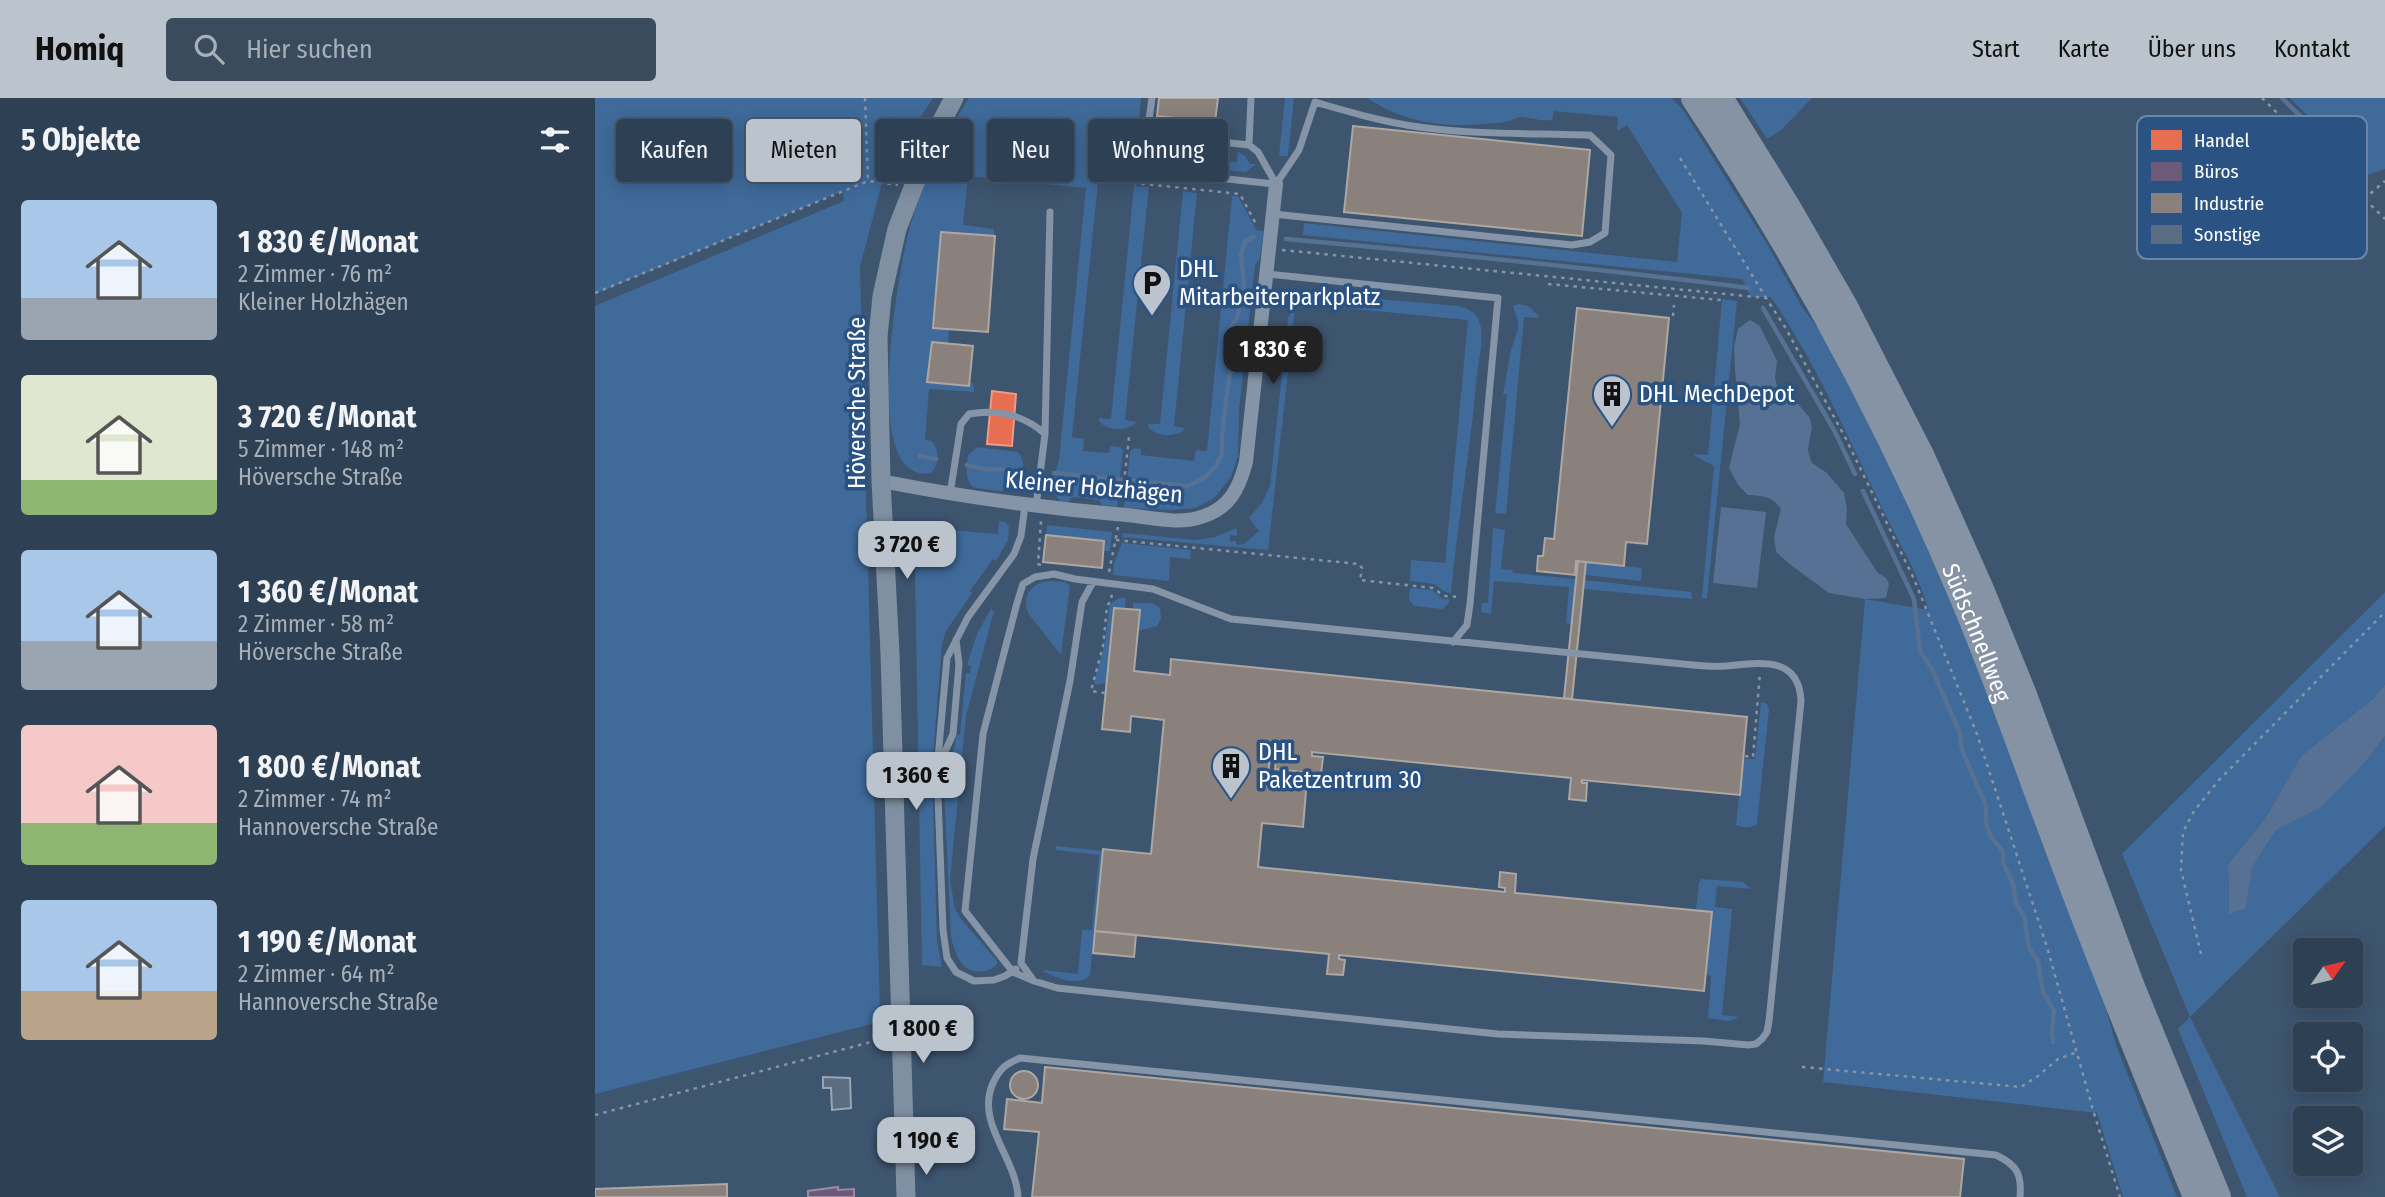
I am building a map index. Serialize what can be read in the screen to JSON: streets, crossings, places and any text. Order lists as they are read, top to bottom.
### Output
{
  "streets": {
    "highway": ["Südschnellweg"],
    "street": ["Höversche Straße", "Kleiner Holzhägen"]
  },
  "crossings": [
    ["Höversche Straße", "Kleiner Holzhägen"]
  ],
  "places": {
    "parking": ["DHL Mitarbeiterparkplatz"],
    "building": ["DHL MechDepot", "DHL Paketzentrum 30"]
  },
  "legend": [
    "Handel",
    "Büros",
    "Industrie",
    "Sonstige"
  ],
  "north": "top right",
  "page": {
    "header": "Homiq",
    "search": "Hier suchen",
    "nav": [
      "Start",
      "Karte",
      "Über uns",
      "Kontakt"
    ],
    "heading": "5 Objekte",
    "chip": [
      "Kaufen",
      "Mieten",
      "Filter",
      "Neu",
      "Wohnung"
    ],
    "list": [
      {
        "name": "1 830 €/Monat",
        "note": "2 Zimmer · 76 m² · Kleiner Holzhägen"
      },
      {
        "name": "3 720 €/Monat",
        "note": "5 Zimmer · 148 m² · Höversche Straße"
      },
      {
        "name": "1 360 €/Monat",
        "note": "2 Zimmer · 58 m² · Höversche Straße"
      },
      {
        "name": "1 800 €/Monat",
        "note": "2 Zimmer · 74 m² · Hannoversche Straße"
      },
      {
        "name": "1 190 €/Monat",
        "note": "2 Zimmer · 64 m² · Hannoversche Straße"
      }
    ],
    "price": [
      "1 830 €",
      "3 720 €",
      "1 360 €",
      "1 800 €",
      "1 190 €"
    ]
  }
}
